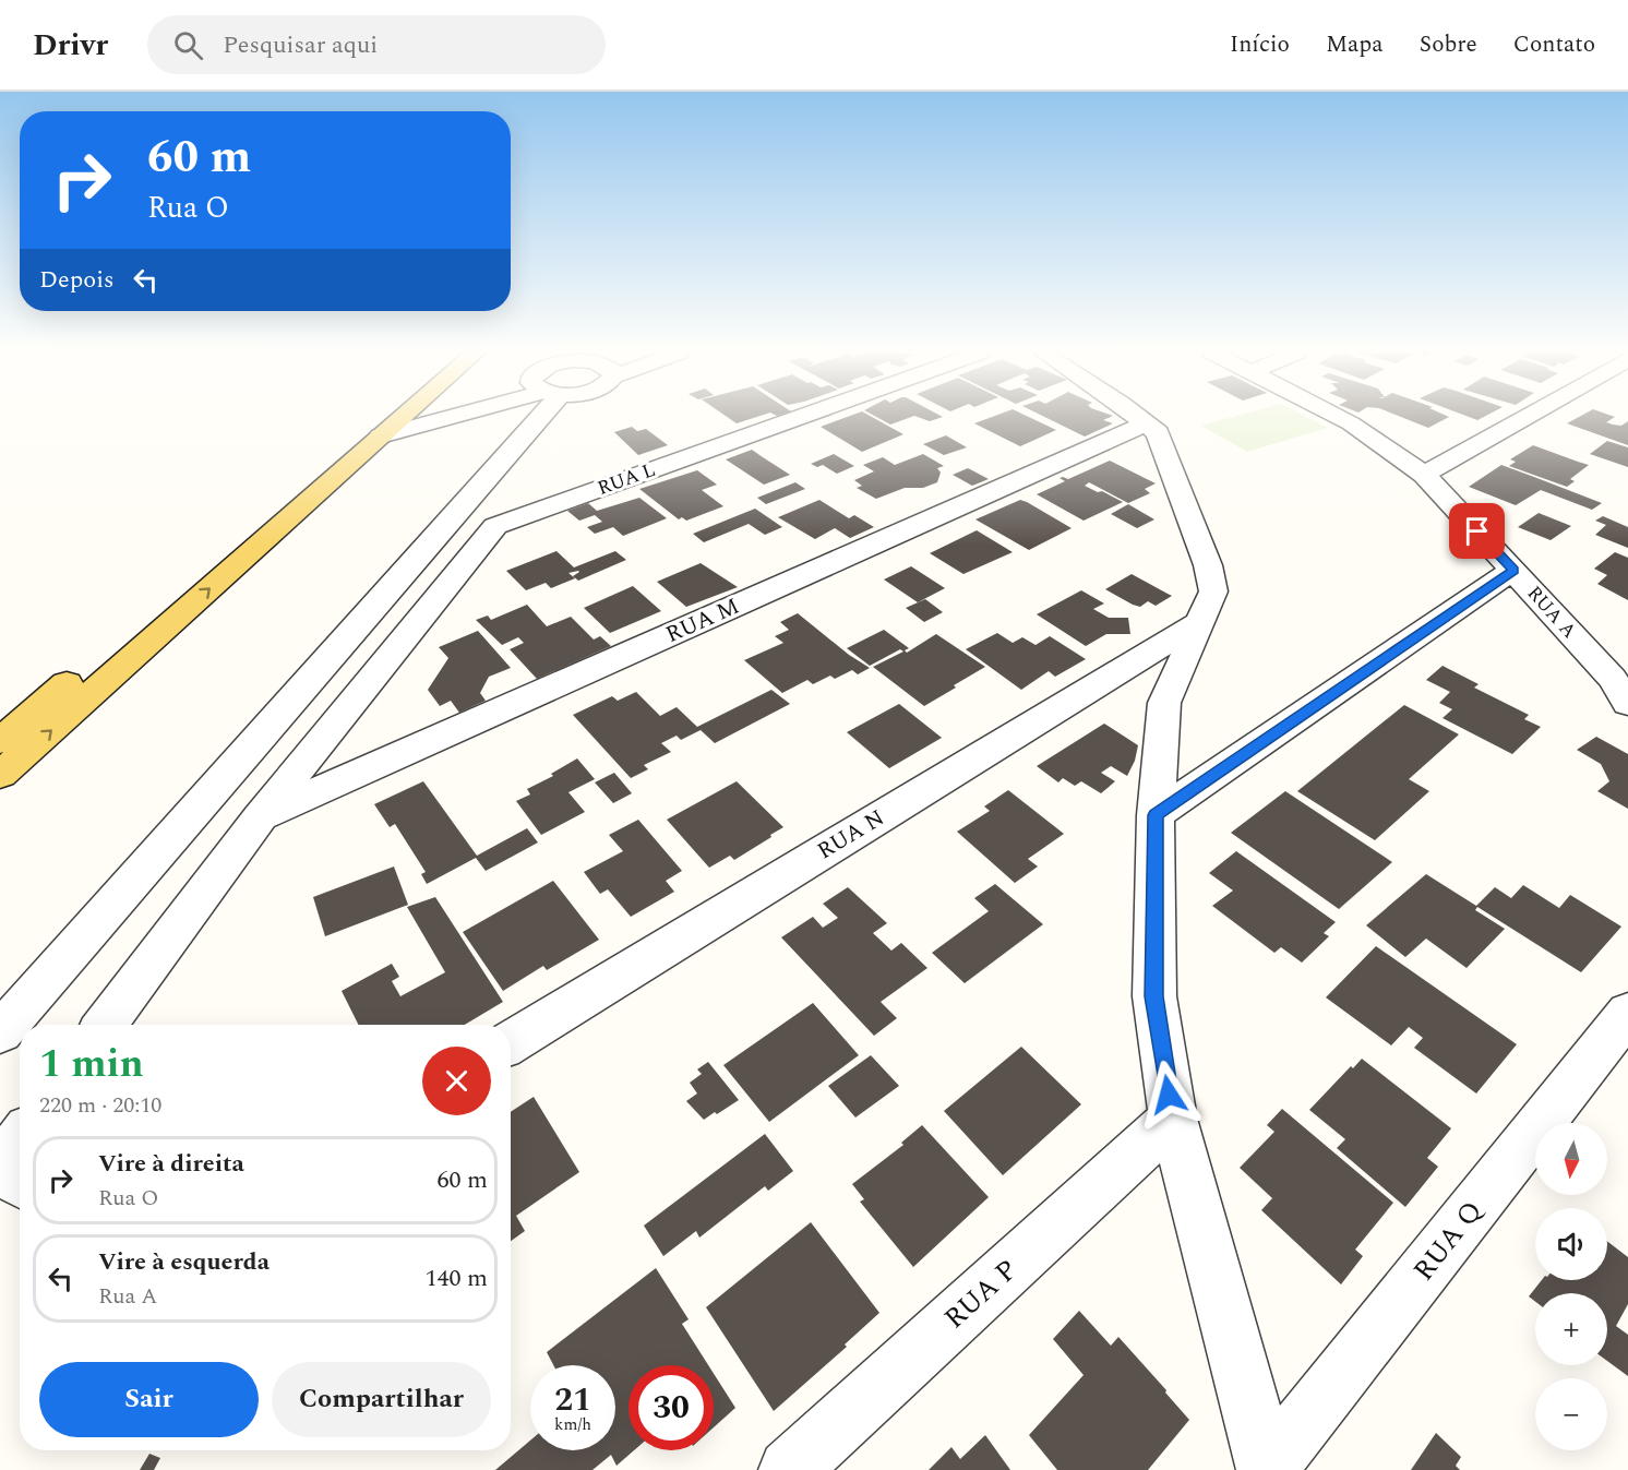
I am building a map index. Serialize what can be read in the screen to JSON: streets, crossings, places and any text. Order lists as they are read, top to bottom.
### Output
{
  "streets": {
    "street": [
      "RUA L",
      "RUA A",
      "RUA M",
      "RUA N",
      "RUA Q",
      "RUA P"
    ]
  },
  "crossings": [
    ["RUA L", "RUA M"]
  ],
  "north": "bottom",
  "page": {
    "header": "Drivr",
    "search": "Pesquisar aqui",
    "nav": [
      "Início",
      "Mapa",
      "Sobre",
      "Contato"
    ],
    "turn": ["60 m", "Rua O"],
    "then": "Depois",
    "heading": ["1 min", "220 m · 20:10"],
    "map_buttons": ["+", "−"],
    "list": [
      {
        "name": "Vire à direita",
        "note": "Rua O",
        "value": "60 m"
      },
      {
        "name": "Vire à esquerda",
        "note": "Rua A",
        "value": "140 m"
      }
    ],
    "buttons": ["Sair", "Compartilhar"],
    "speed": "21 km/h",
    "limit": "30"
  }
}
